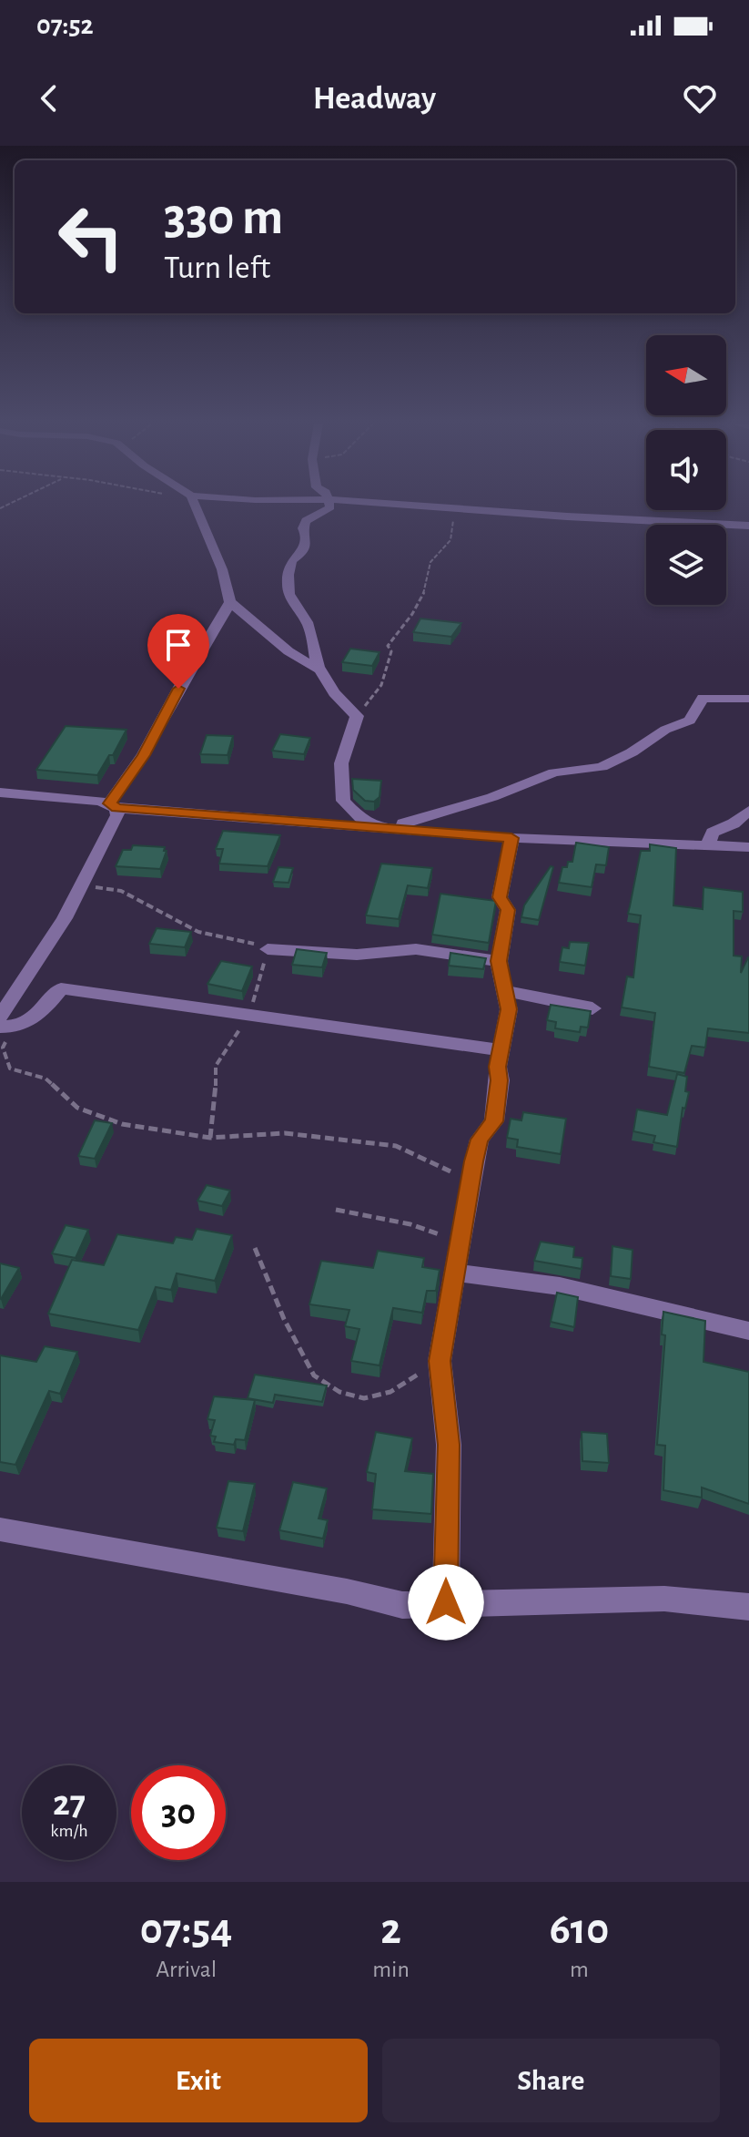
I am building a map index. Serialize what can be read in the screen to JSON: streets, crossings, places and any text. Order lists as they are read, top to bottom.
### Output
{
  "north": "left",
  "page": {
    "status": "07:52",
    "header": "Headway",
    "turn": ["330 m", "Turn left"],
    "speed": "27 km/h",
    "limit": "30",
    "eta": [
      "07:54",
      "Arrival",
      "2",
      "min",
      "610",
      "m"
    ],
    "buttons": ["Exit", "Share"]
  }
}
